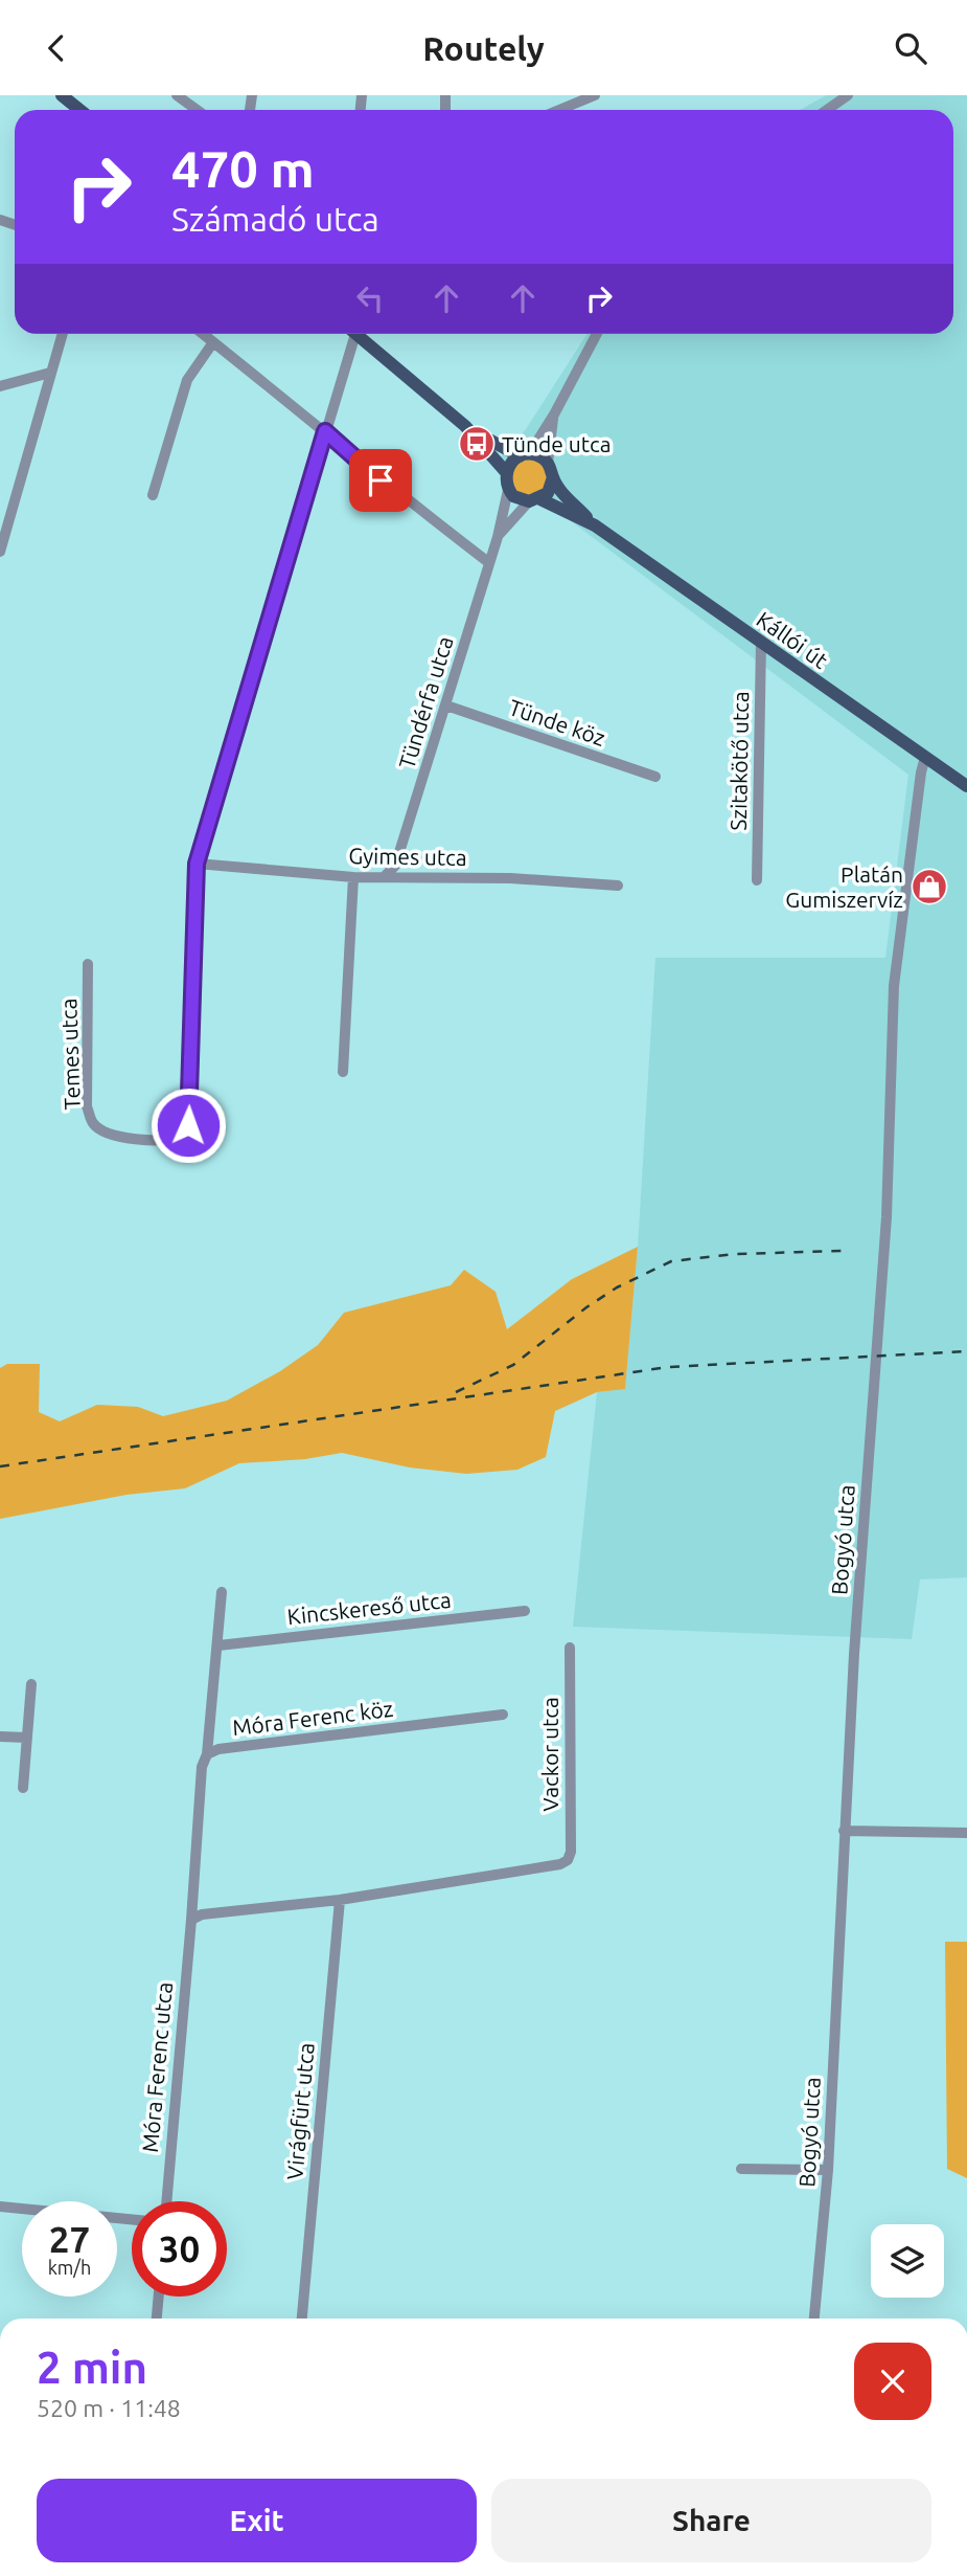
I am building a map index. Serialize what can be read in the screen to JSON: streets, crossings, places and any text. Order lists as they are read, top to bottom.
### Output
{
  "streets": {
    "main road": ["Kállói út"],
    "street": [
      "Tündérfa utca",
      "Tünde köz",
      "Szitakötő utca",
      "Gyimes utca",
      "Temes utca",
      "Bogyó utca",
      "Kincskereső utca",
      "Móra Ferenc köz",
      "Vackor utca",
      "Móra Ferenc utca",
      "Virágfürt utca"
    ]
  },
  "crossings": [
    ["Kállói út", "Tündérfa utca"],
    ["Kállói út", "Szitakötő utca"],
    ["Kállói út", "Bogyó utca"],
    ["Tündérfa utca", "Tünde köz"],
    ["Tündérfa utca", "Gyimes utca"],
    ["Gyimes utca", "Temes utca"],
    ["Móra Ferenc köz", "Móra Ferenc utca"],
    ["Vackor utca", "Virágfürt utca"]
  ],
  "places": {
    "bus stop": ["Tünde utca"],
    "shop": ["Platán Gumiszervíz"]
  },
  "page": {
    "header": "Routely",
    "turn": ["470 m", "Számadó utca"],
    "speed": "27 km/h",
    "limit": "30",
    "heading": ["2 min", "520 m · 11:48"],
    "buttons": ["Exit", "Share"]
  }
}
